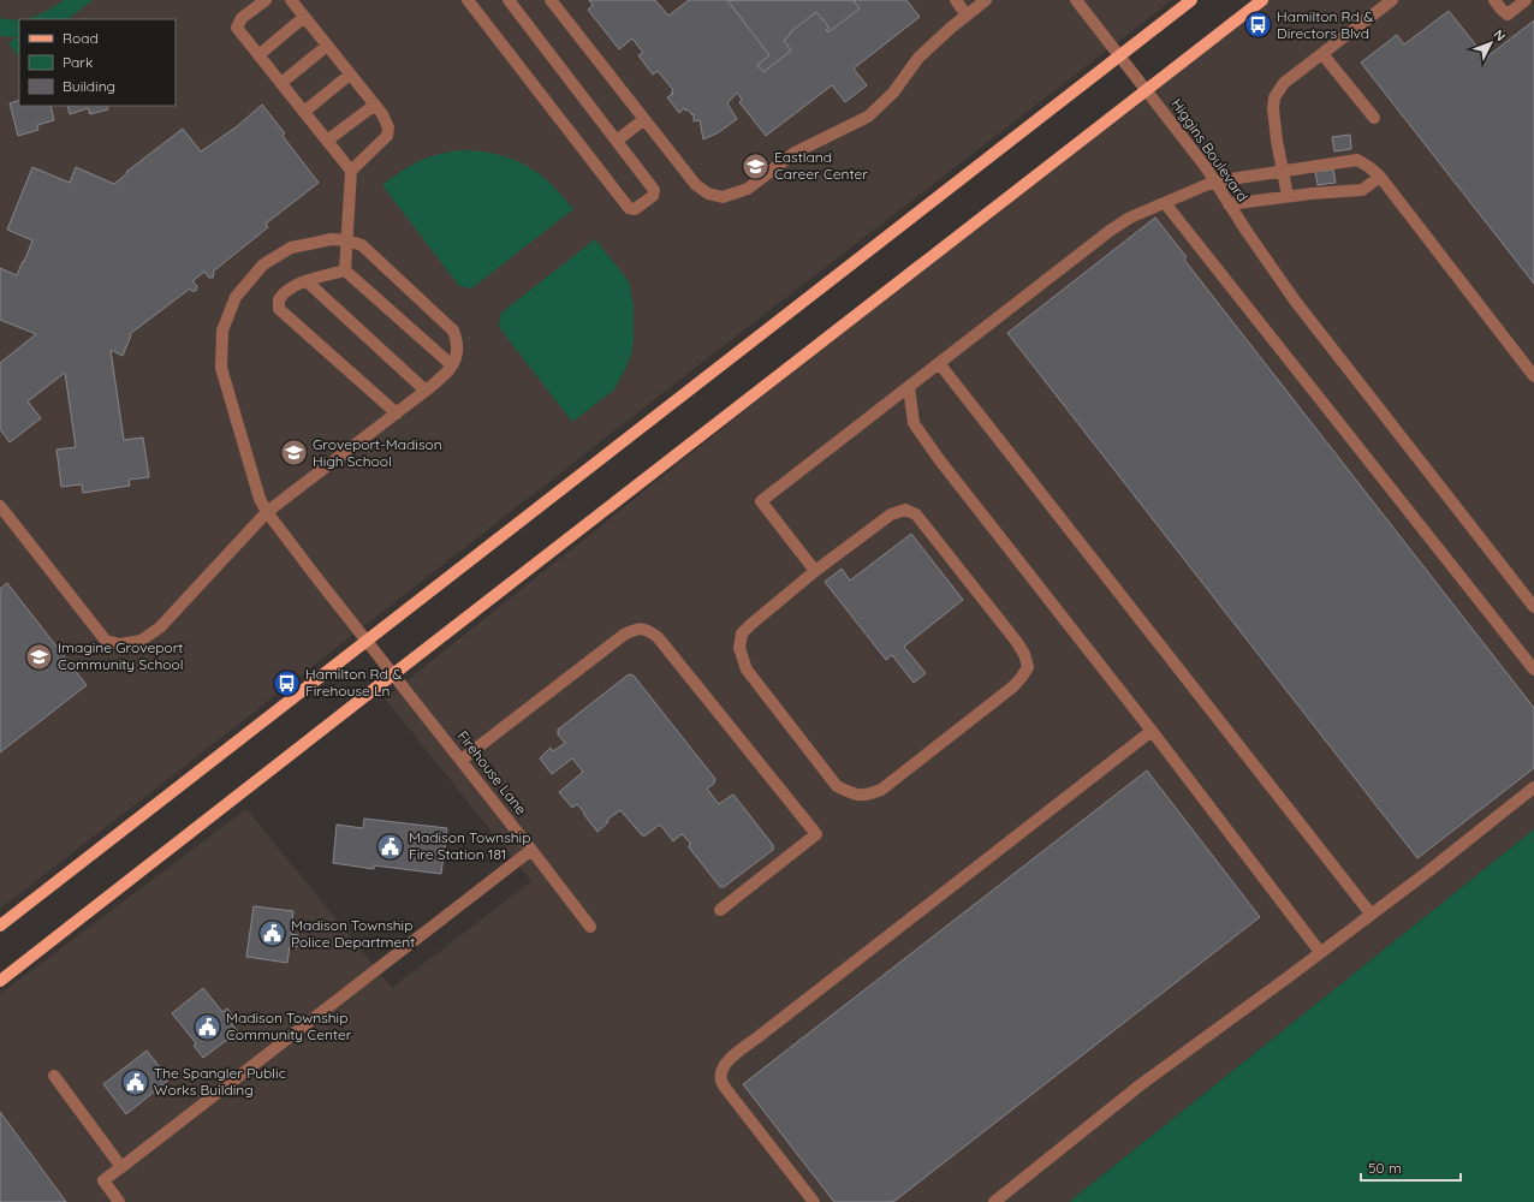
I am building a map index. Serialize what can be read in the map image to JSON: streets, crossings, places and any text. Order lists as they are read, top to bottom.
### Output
{
  "streets": {
    "street": ["Higgins Boulevard", "Firehouse Lane"]
  },
  "places": {
    "bus stop": ["Hamilton Rd & Directors Blvd", "Hamilton Rd & Firehouse Ln"],
    "school or university": ["Eastland Career Center", "Groveport-Madison High School", "Imagine Groveport Community School"],
    "public building": [
      "Madison Township Fire Station 181",
      "Madison Township Police Department",
      "Madison Township Community Center",
      "The Spangler Public Works Building"
    ]
  },
  "legend": ["Road", "Park", "Building"],
  "scale_bar": "50 m",
  "north": "top right"
}
